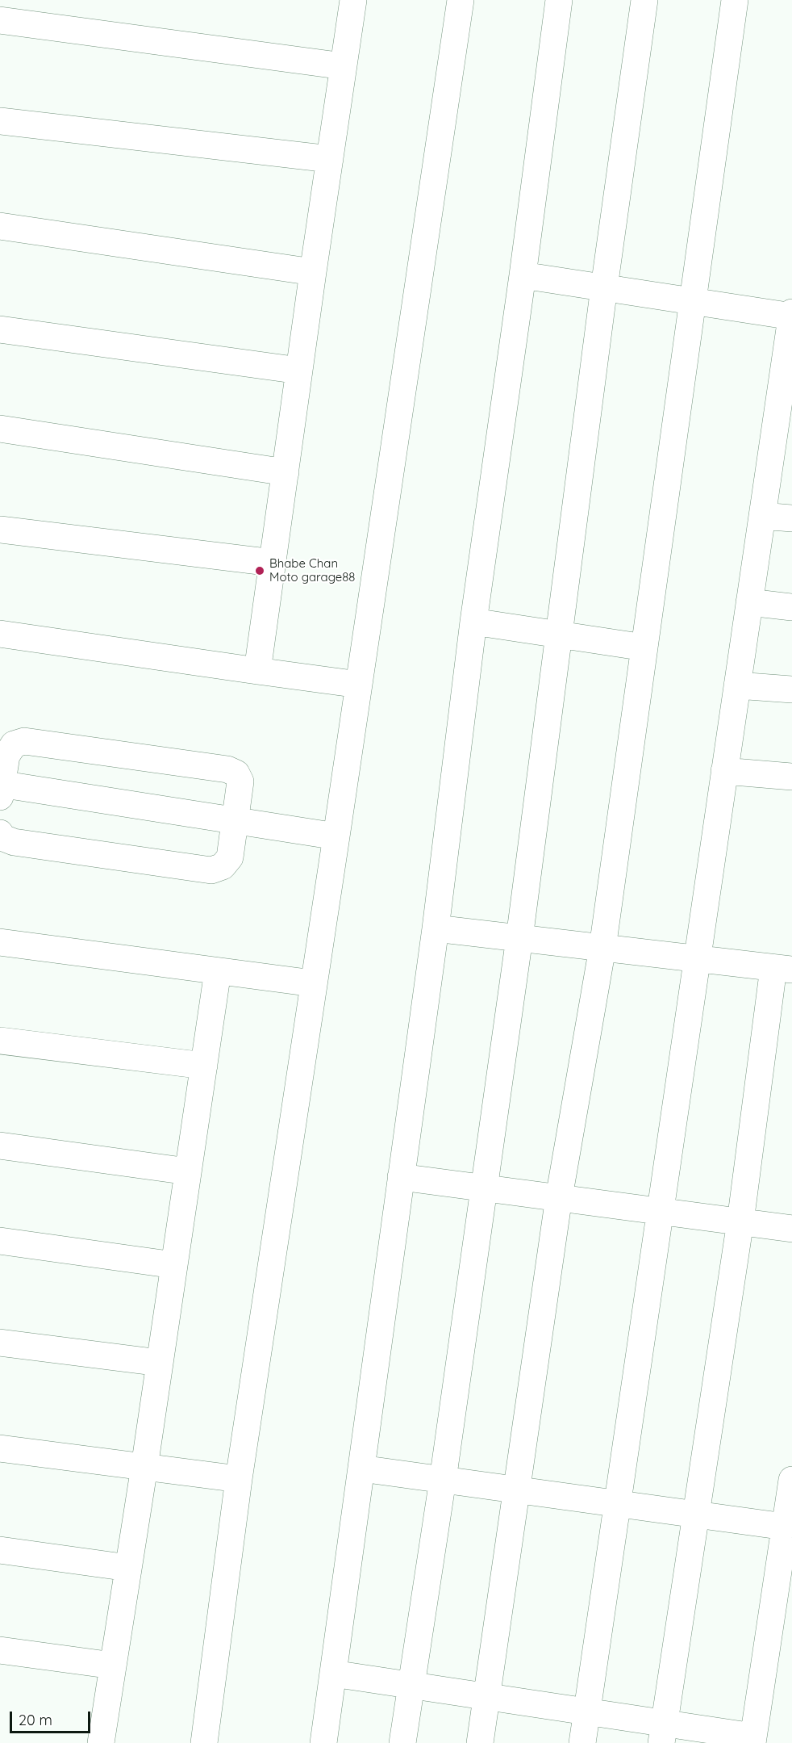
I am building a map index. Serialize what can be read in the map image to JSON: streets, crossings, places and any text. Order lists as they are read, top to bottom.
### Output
{
  "places": ["Bhabe Chan Moto garage88"],
  "scale_bar": "20 m"
}
